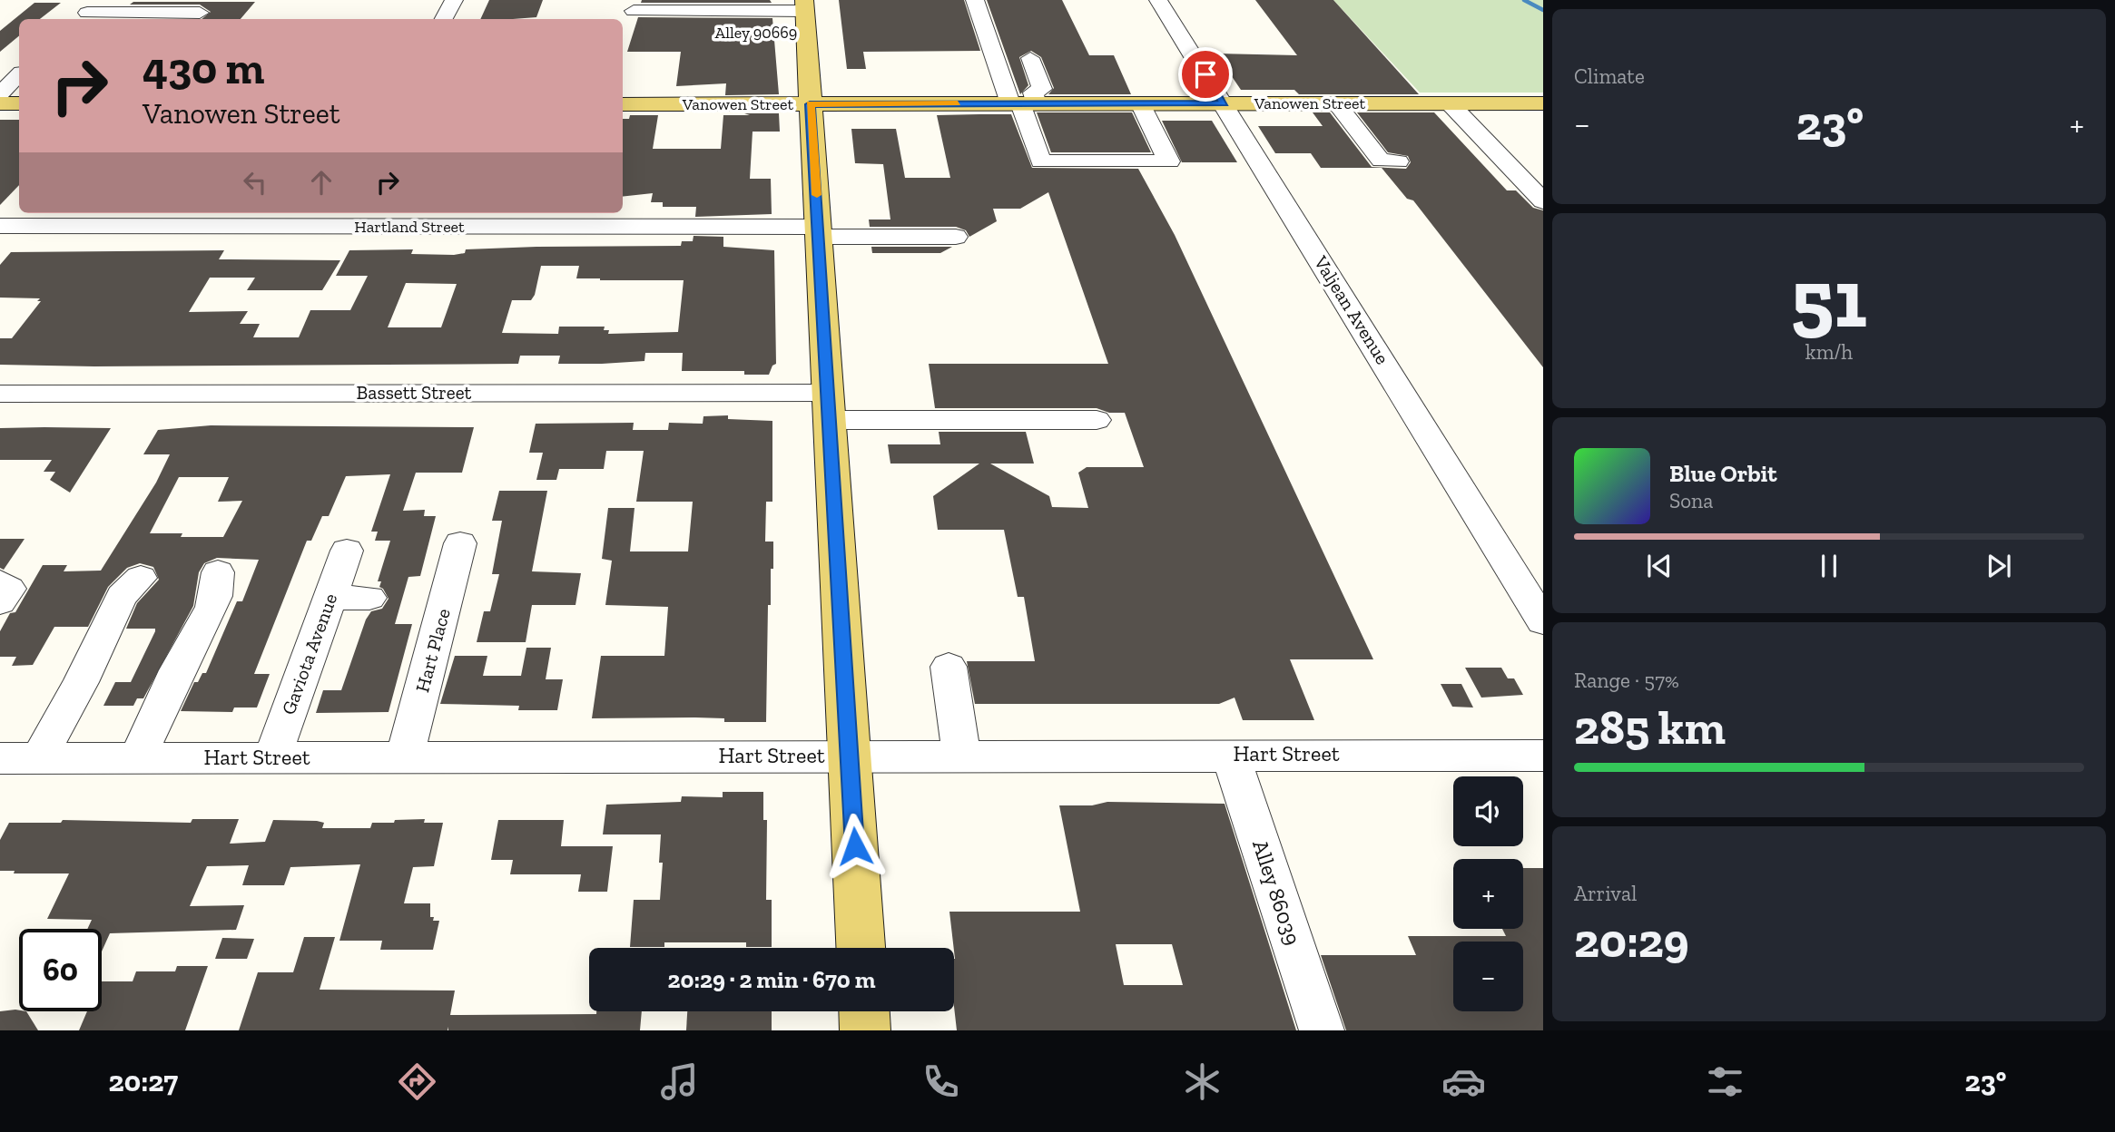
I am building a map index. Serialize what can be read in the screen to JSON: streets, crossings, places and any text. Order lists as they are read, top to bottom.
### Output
{
  "streets": {
    "main road": ["Vanowen Street"],
    "street": [
      "Alley 90669",
      "Hartland Street",
      "Valjean Avenue",
      "Bassett Street",
      "Hart Place",
      "Gaviota Avenue",
      "Hart Street",
      "Alley 86039"
    ]
  },
  "crossings": [
    ["Vanowen Street", "Valjean Avenue"],
    ["Hart Place", "Hart Street"],
    ["Gaviota Avenue", "Hart Street"],
    ["Hart Street", "Alley 86039"]
  ],
  "page": {
    "tile": [
      "Climate",
      ["51", "km/h"],
      ["Range · 57%", "285 km"],
      ["Arrival", "20:29"]
    ],
    "turn": ["430 m", "Vanowen Street"],
    "heat": ["−", "23°", "+"],
    "song": ["Blue Orbit", "Sona"],
    "map_buttons": ["+", "−"],
    "limit": "60",
    "trip": "20:29 · 2 min · 670 m",
    "tabs": ["20:27", "23°"]
  }
}
